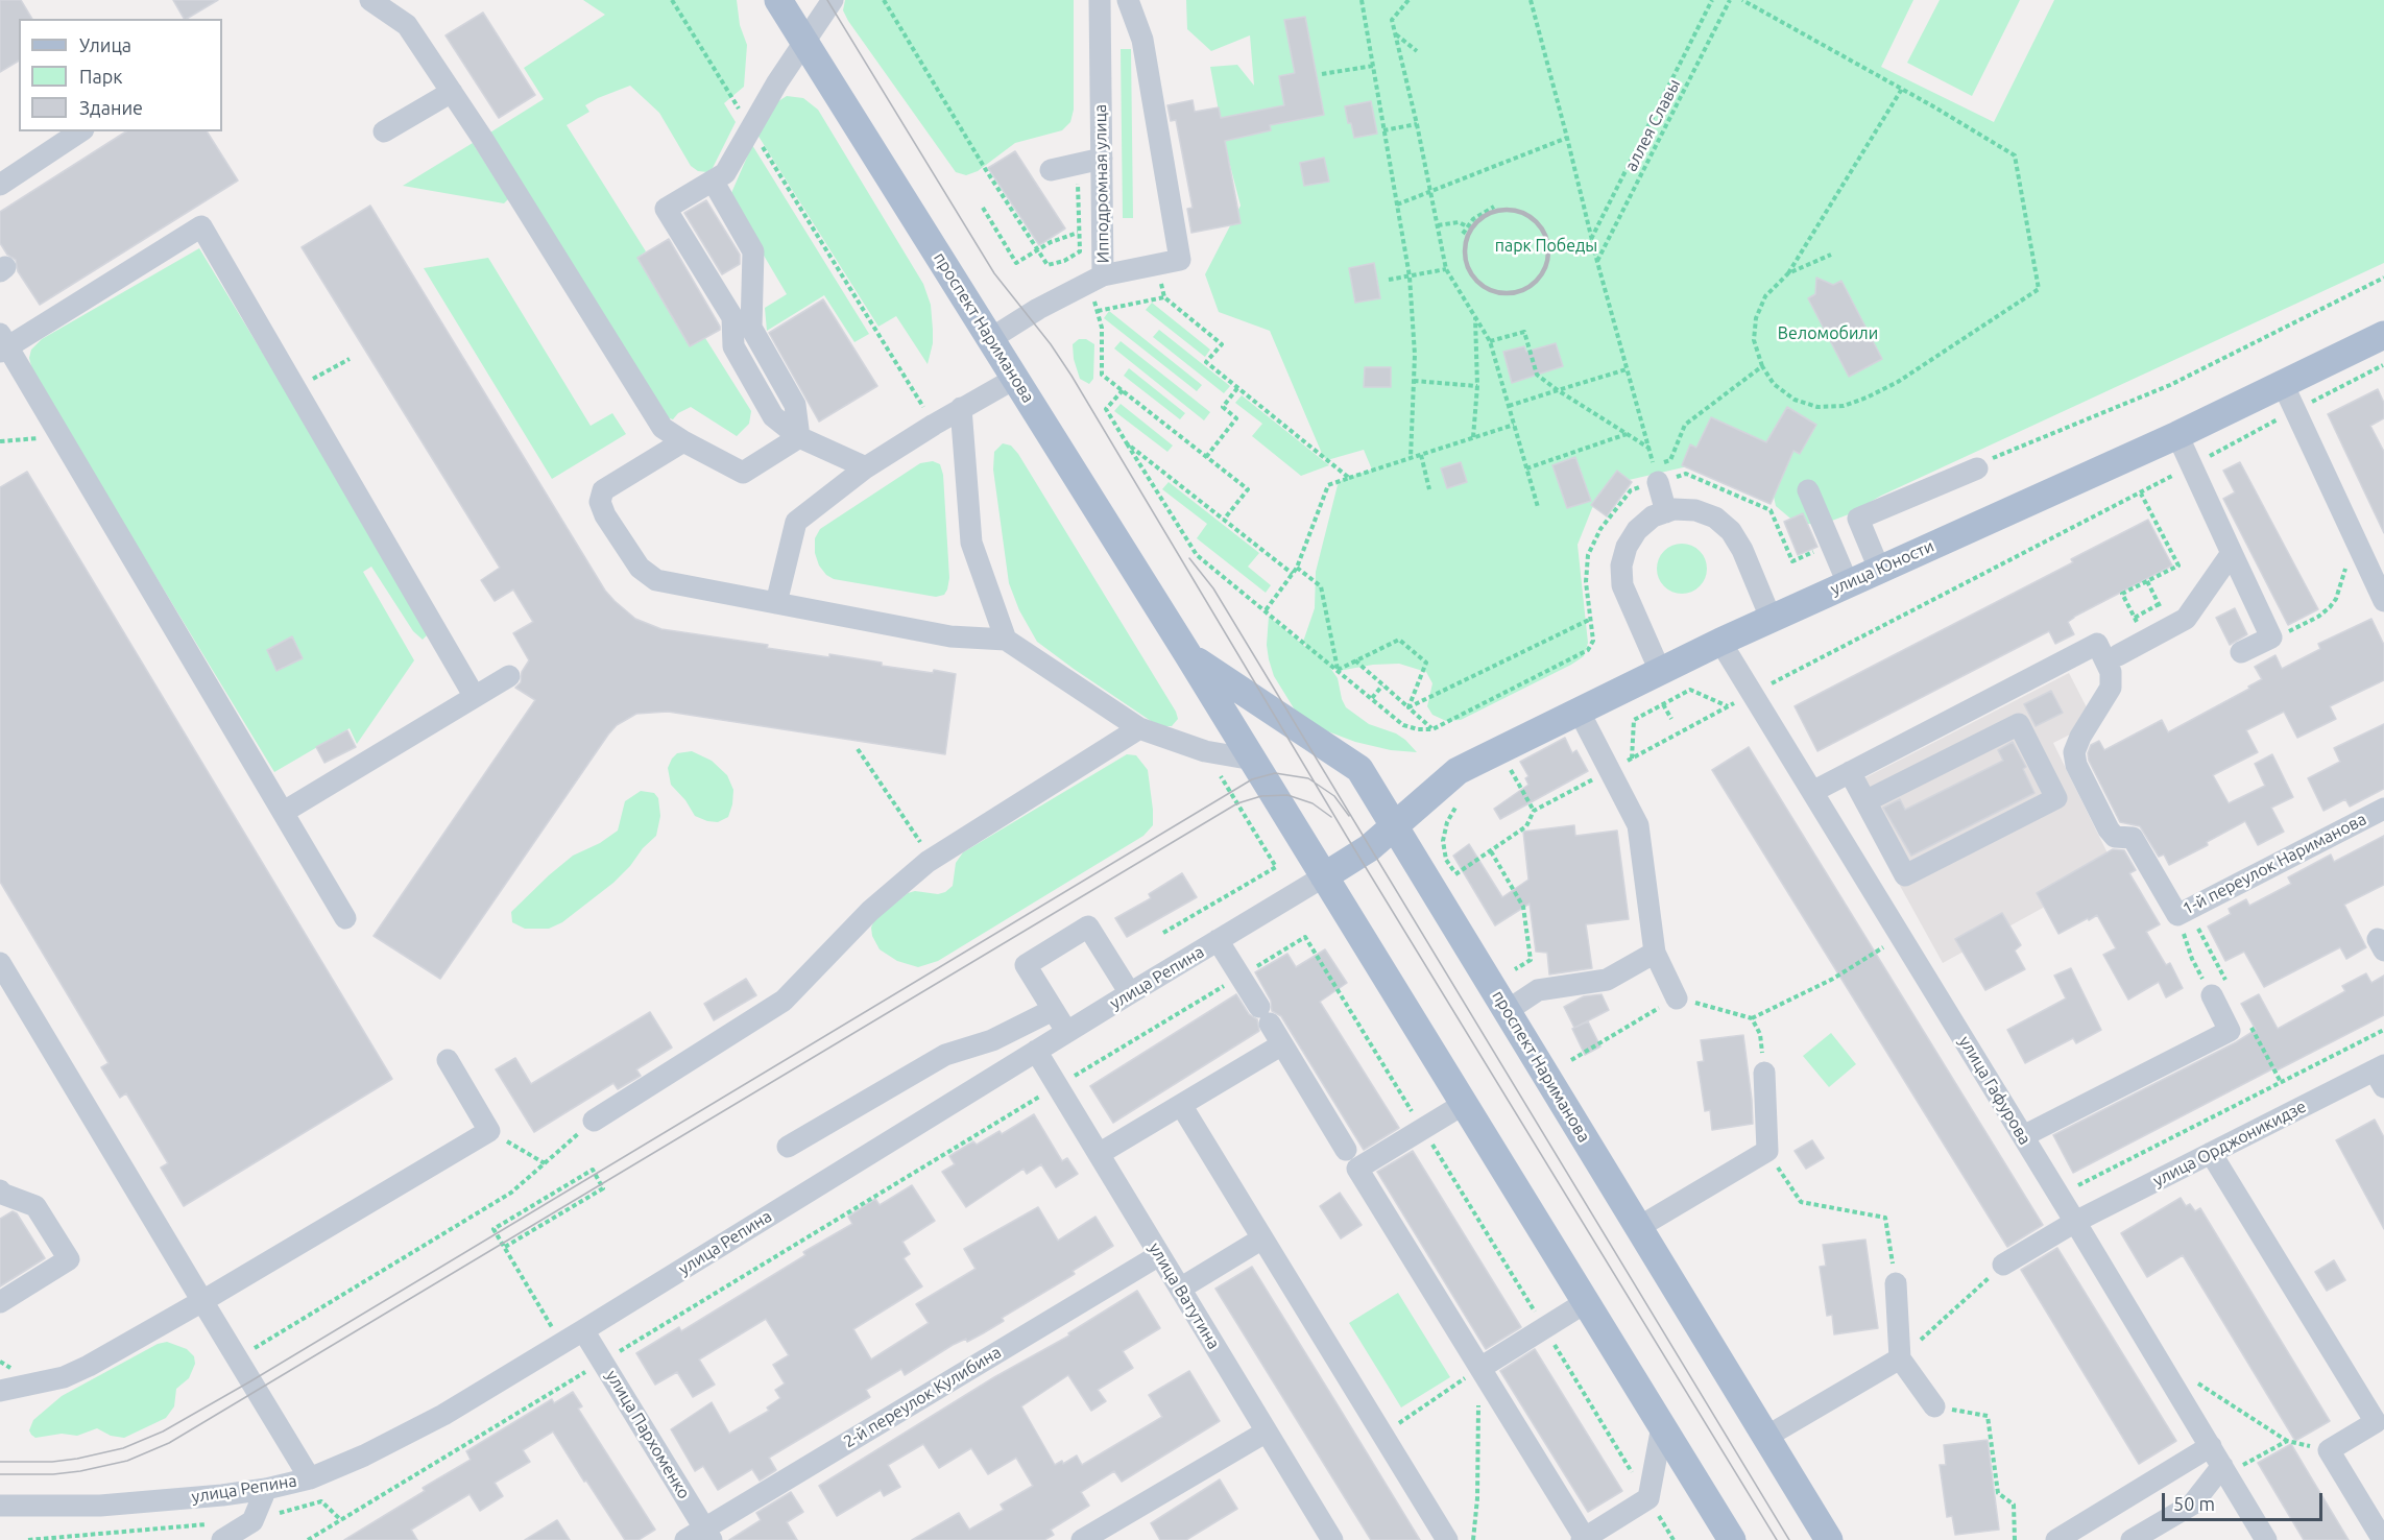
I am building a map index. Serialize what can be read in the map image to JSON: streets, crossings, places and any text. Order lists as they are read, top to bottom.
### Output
{
  "streets": {
    "main road": ["проспект Нариманова", "улица Юности", "улица Репина"],
    "street": [
      "Ипподромная улица",
      "1-й переулок Нариманова",
      "улица Гафурова",
      "улица Орджоникидзе",
      "улица Ватутина",
      "2-й переулок Кулибина",
      "улица Пархоменко"
    ],
    "path": ["аллея Славы"]
  },
  "crossings": [
    ["Ипподромная улица", "проспект Нариманова"],
    ["проспект Нариманова", "улица Юности"],
    ["проспект Нариманова", "улица Репина"],
    ["улица Юности", "улица Репина"],
    ["улица Юности", "улица Гафурова"],
    ["улица Репина", "улица Ватутина"],
    ["улица Репина", "улица Пархоменко"],
    ["улица Гафурова", "улица Орджоникидзе"],
    ["улица Ватутина", "2-й переулок Кулибина"],
    ["2-й переулок Кулибина", "улица Пархоменко"]
  ],
  "parks": ["парк Победы", "Веломобили"],
  "legend": ["Улица", "Парк", "Здание"],
  "scale_bar": "50 m"
}
